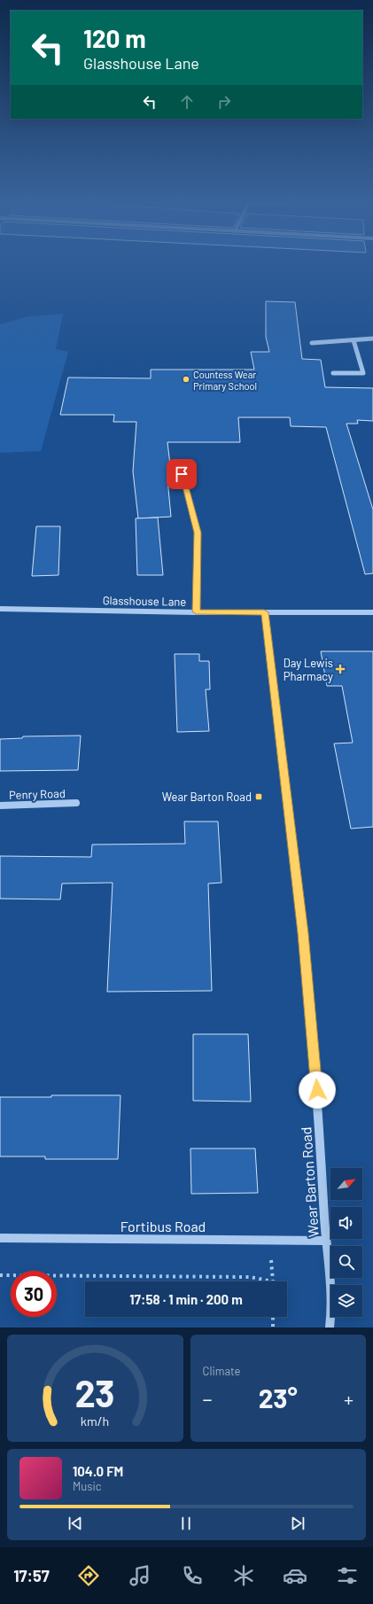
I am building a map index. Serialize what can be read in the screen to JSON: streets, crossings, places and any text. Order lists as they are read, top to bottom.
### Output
{
  "streets": {
    "street": [
      "Glasshouse Lane",
      "Penry Road",
      "Wear Barton Road",
      "Fortibus Road"
    ]
  },
  "crossings": [
    ["Glasshouse Lane", "Wear Barton Road"],
    ["Wear Barton Road", "Fortibus Road"]
  ],
  "places": {
    "other": ["Countess Wear Primary School"],
    "health": ["Day Lewis Pharmacy"],
    "transit": ["Wear Barton Road"]
  },
  "north": "top right",
  "page": {
    "turn": ["120 m", "Glasshouse Lane"],
    "limit": "30",
    "trip": "17:58 · 1 min · 200 m",
    "tile": "Climate",
    "heat": ["−", "23°", "+"],
    "song": ["104.0 FM", "Music"],
    "tabs": "17:57",
    "gauge": ["23", "km/h"]
  }
}
